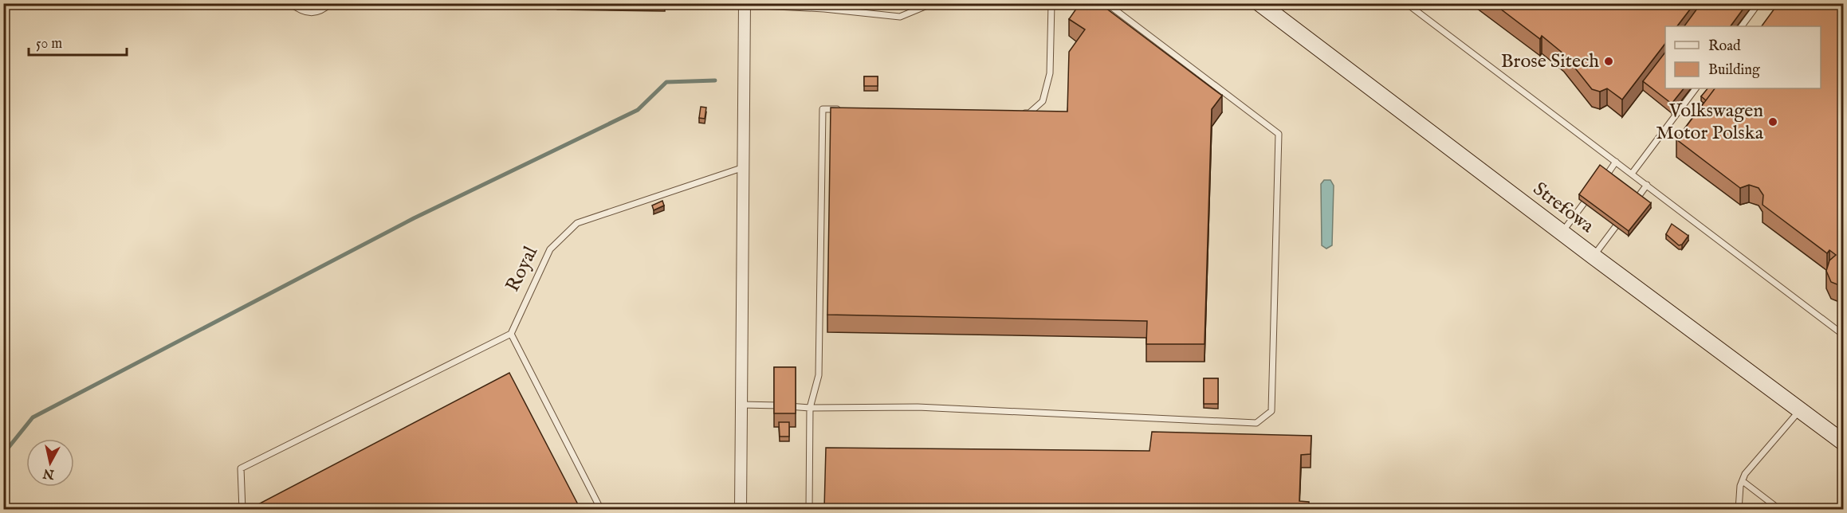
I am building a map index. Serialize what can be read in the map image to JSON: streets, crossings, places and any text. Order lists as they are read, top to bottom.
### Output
{
  "streets": {
    "street": ["Strefowa"],
    "lane": ["Royal"]
  },
  "places": ["Brose Sitech", "Volkswagen Motor Polska"],
  "legend": ["Road", "Building"],
  "scale_bar": "50 m",
  "north": "bottom"
}
